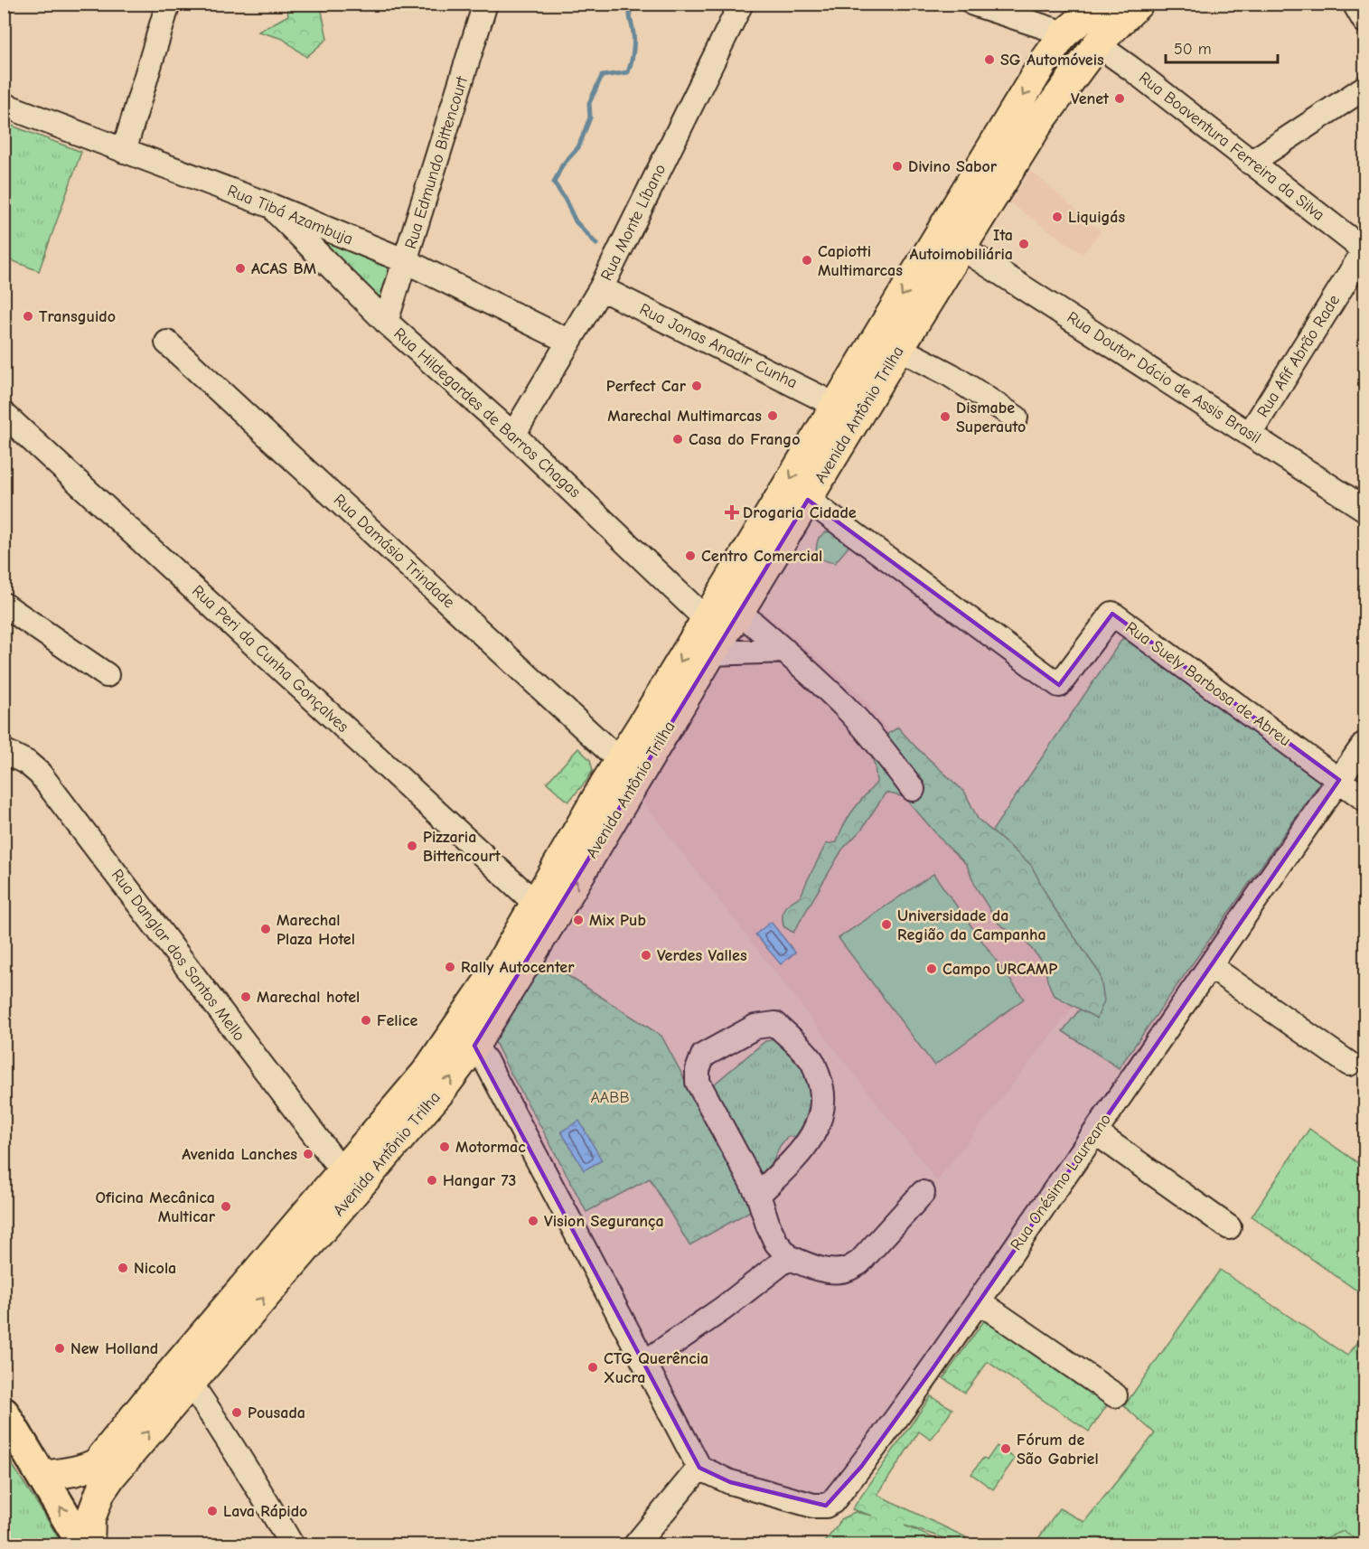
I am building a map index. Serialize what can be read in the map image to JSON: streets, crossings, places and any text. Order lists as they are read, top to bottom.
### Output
{
  "streets": {
    "main road": ["Avenida Antônio Trilha"],
    "street": [
      "Rua Boaventura Ferreira da Silva",
      "Rua Edmundo Bittencourt",
      "Rua Tibá Azambuja",
      "Rua Monte Líbano",
      "Rua Jonas Anadir Cunha",
      "Rua Afif Abrão Rade",
      "Rua Doutor Dácio de Assis Brasil",
      "Rua Hildegardes de Barros Chagas",
      "Rua Damásio Trindade",
      "Rua Peri da Cunha Gonçalves",
      "Rua Suely Barbosa de Abreu",
      "Rua Danglar dos Santos Mello",
      "Rua Onésimo Laureano"
    ]
  },
  "crossings": [
    ["Rua Boaventura Ferreira da Silva", "Rua Afif Abrão Rade"],
    ["Rua Boaventura Ferreira da Silva", "Avenida Antônio Trilha"],
    ["Rua Edmundo Bittencourt", "Rua Tibá Azambuja"],
    ["Rua Edmundo Bittencourt", "Rua Hildegardes de Barros Chagas"],
    ["Rua Tibá Azambuja", "Rua Monte Líbano"],
    ["Rua Tibá Azambuja", "Rua Hildegardes de Barros Chagas"],
    ["Rua Monte Líbano", "Rua Jonas Anadir Cunha"],
    ["Rua Monte Líbano", "Rua Hildegardes de Barros Chagas"],
    ["Rua Jonas Anadir Cunha", "Avenida Antônio Trilha"],
    ["Rua Afif Abrão Rade", "Rua Doutor Dácio de Assis Brasil"],
    ["Rua Doutor Dácio de Assis Brasil", "Avenida Antônio Trilha"],
    ["Rua Hildegardes de Barros Chagas", "Avenida Antônio Trilha"],
    ["Avenida Antônio Trilha", "Rua Damásio Trindade"],
    ["Avenida Antônio Trilha", "Rua Peri da Cunha Gonçalves"],
    ["Avenida Antônio Trilha", "Rua Suely Barbosa de Abreu"],
    ["Avenida Antônio Trilha", "Rua Danglar dos Santos Mello"],
    ["Rua Suely Barbosa de Abreu", "Rua Onésimo Laureano"]
  ],
  "parks": ["AABB"],
  "places": {
    "other": [
      "SG Automóveis",
      "Venet",
      "Divino Sabor",
      "Liquigás",
      "Ita Autoimobiliária",
      "Capiotti Multimarcas",
      "ACAS BM",
      "Transguido",
      "Perfect Car",
      "Marechal Multimarcas",
      "Dismabe Superauto",
      "Casa do Frango",
      "Centro Comercial",
      "Pizzaria Bittencourt",
      "Mix Pub",
      "Universidade da Região da Campanha",
      "Marechal Plaza Hotel",
      "Verdes Valles",
      "Rally Autocenter",
      "Campo URCAMP",
      "Marechal hotel",
      "Felice",
      "Motormac",
      "Avenida Lanches",
      "Hangar 73",
      "Oficina Mecânica Multicar",
      "Vision Segurança",
      "Nicola",
      "New Holland",
      "CTG Querência Xucra",
      "Pousada",
      "Fórum de São Gabriel",
      "Lava Rápido"
    ],
    "health": ["Drogaria Cidade"]
  },
  "scale_bar": "50 m"
}
